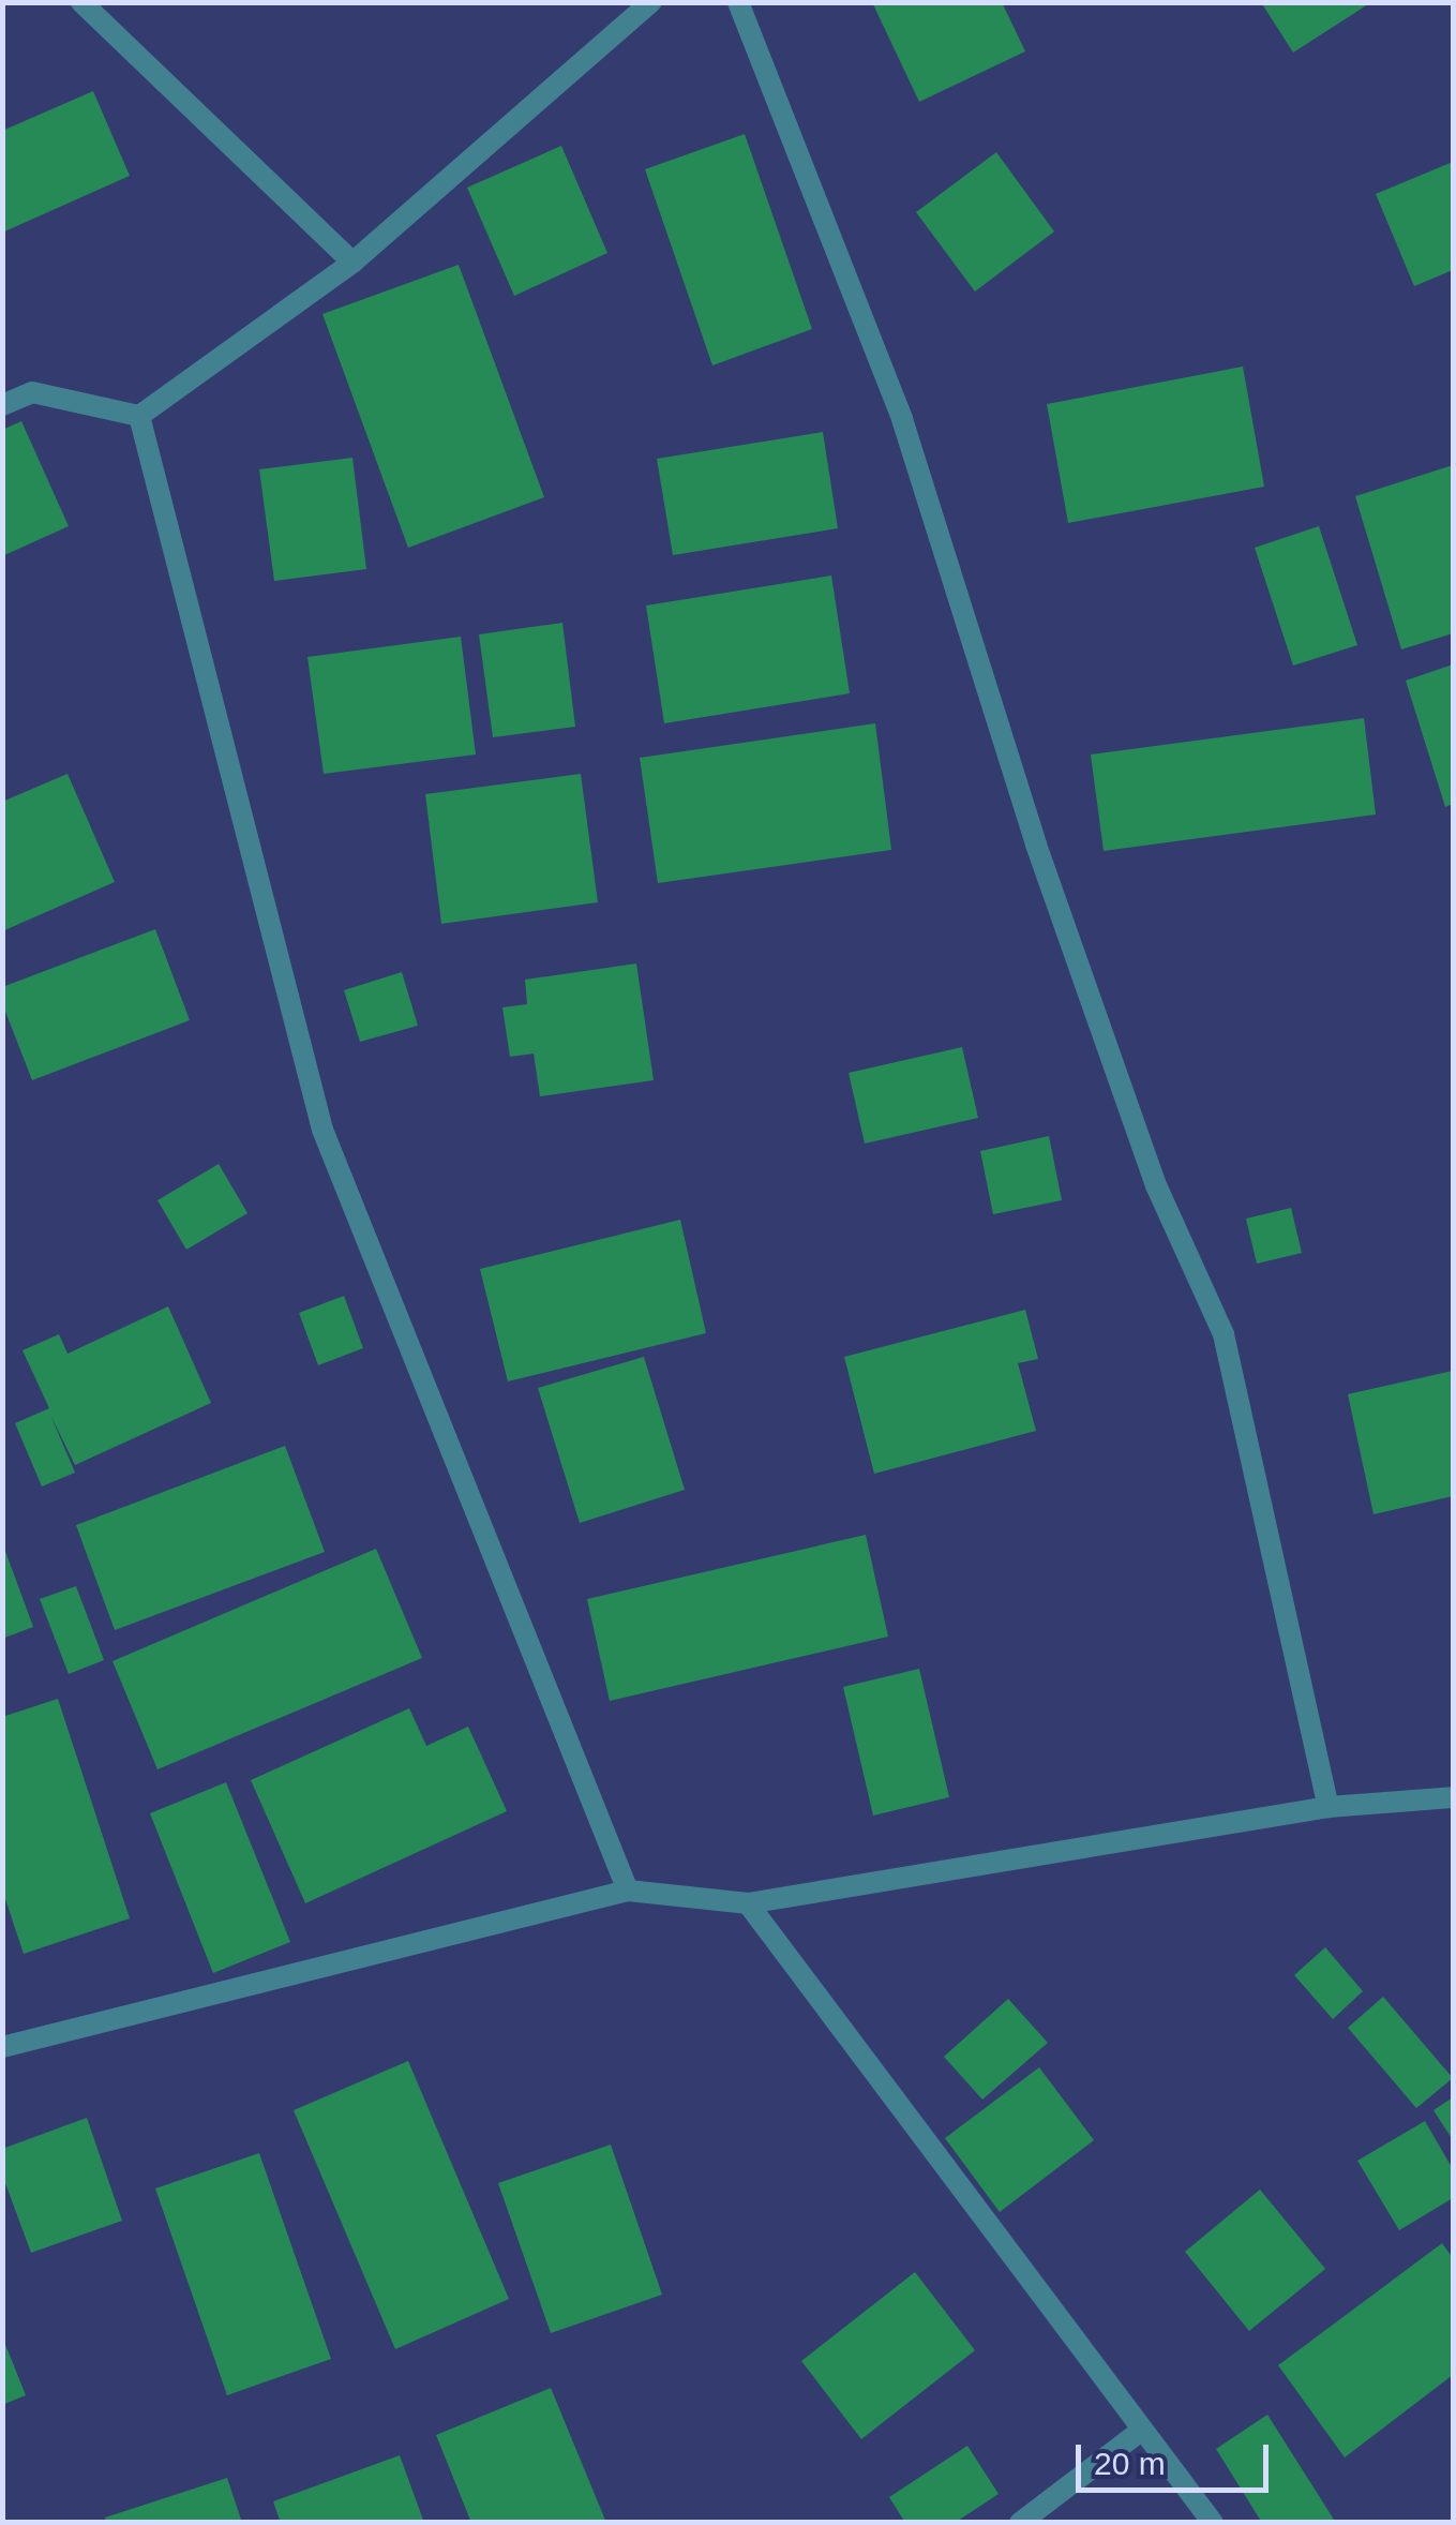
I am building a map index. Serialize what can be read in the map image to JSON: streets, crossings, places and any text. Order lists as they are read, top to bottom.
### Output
{
  "scale_bar": "20 m"
}
